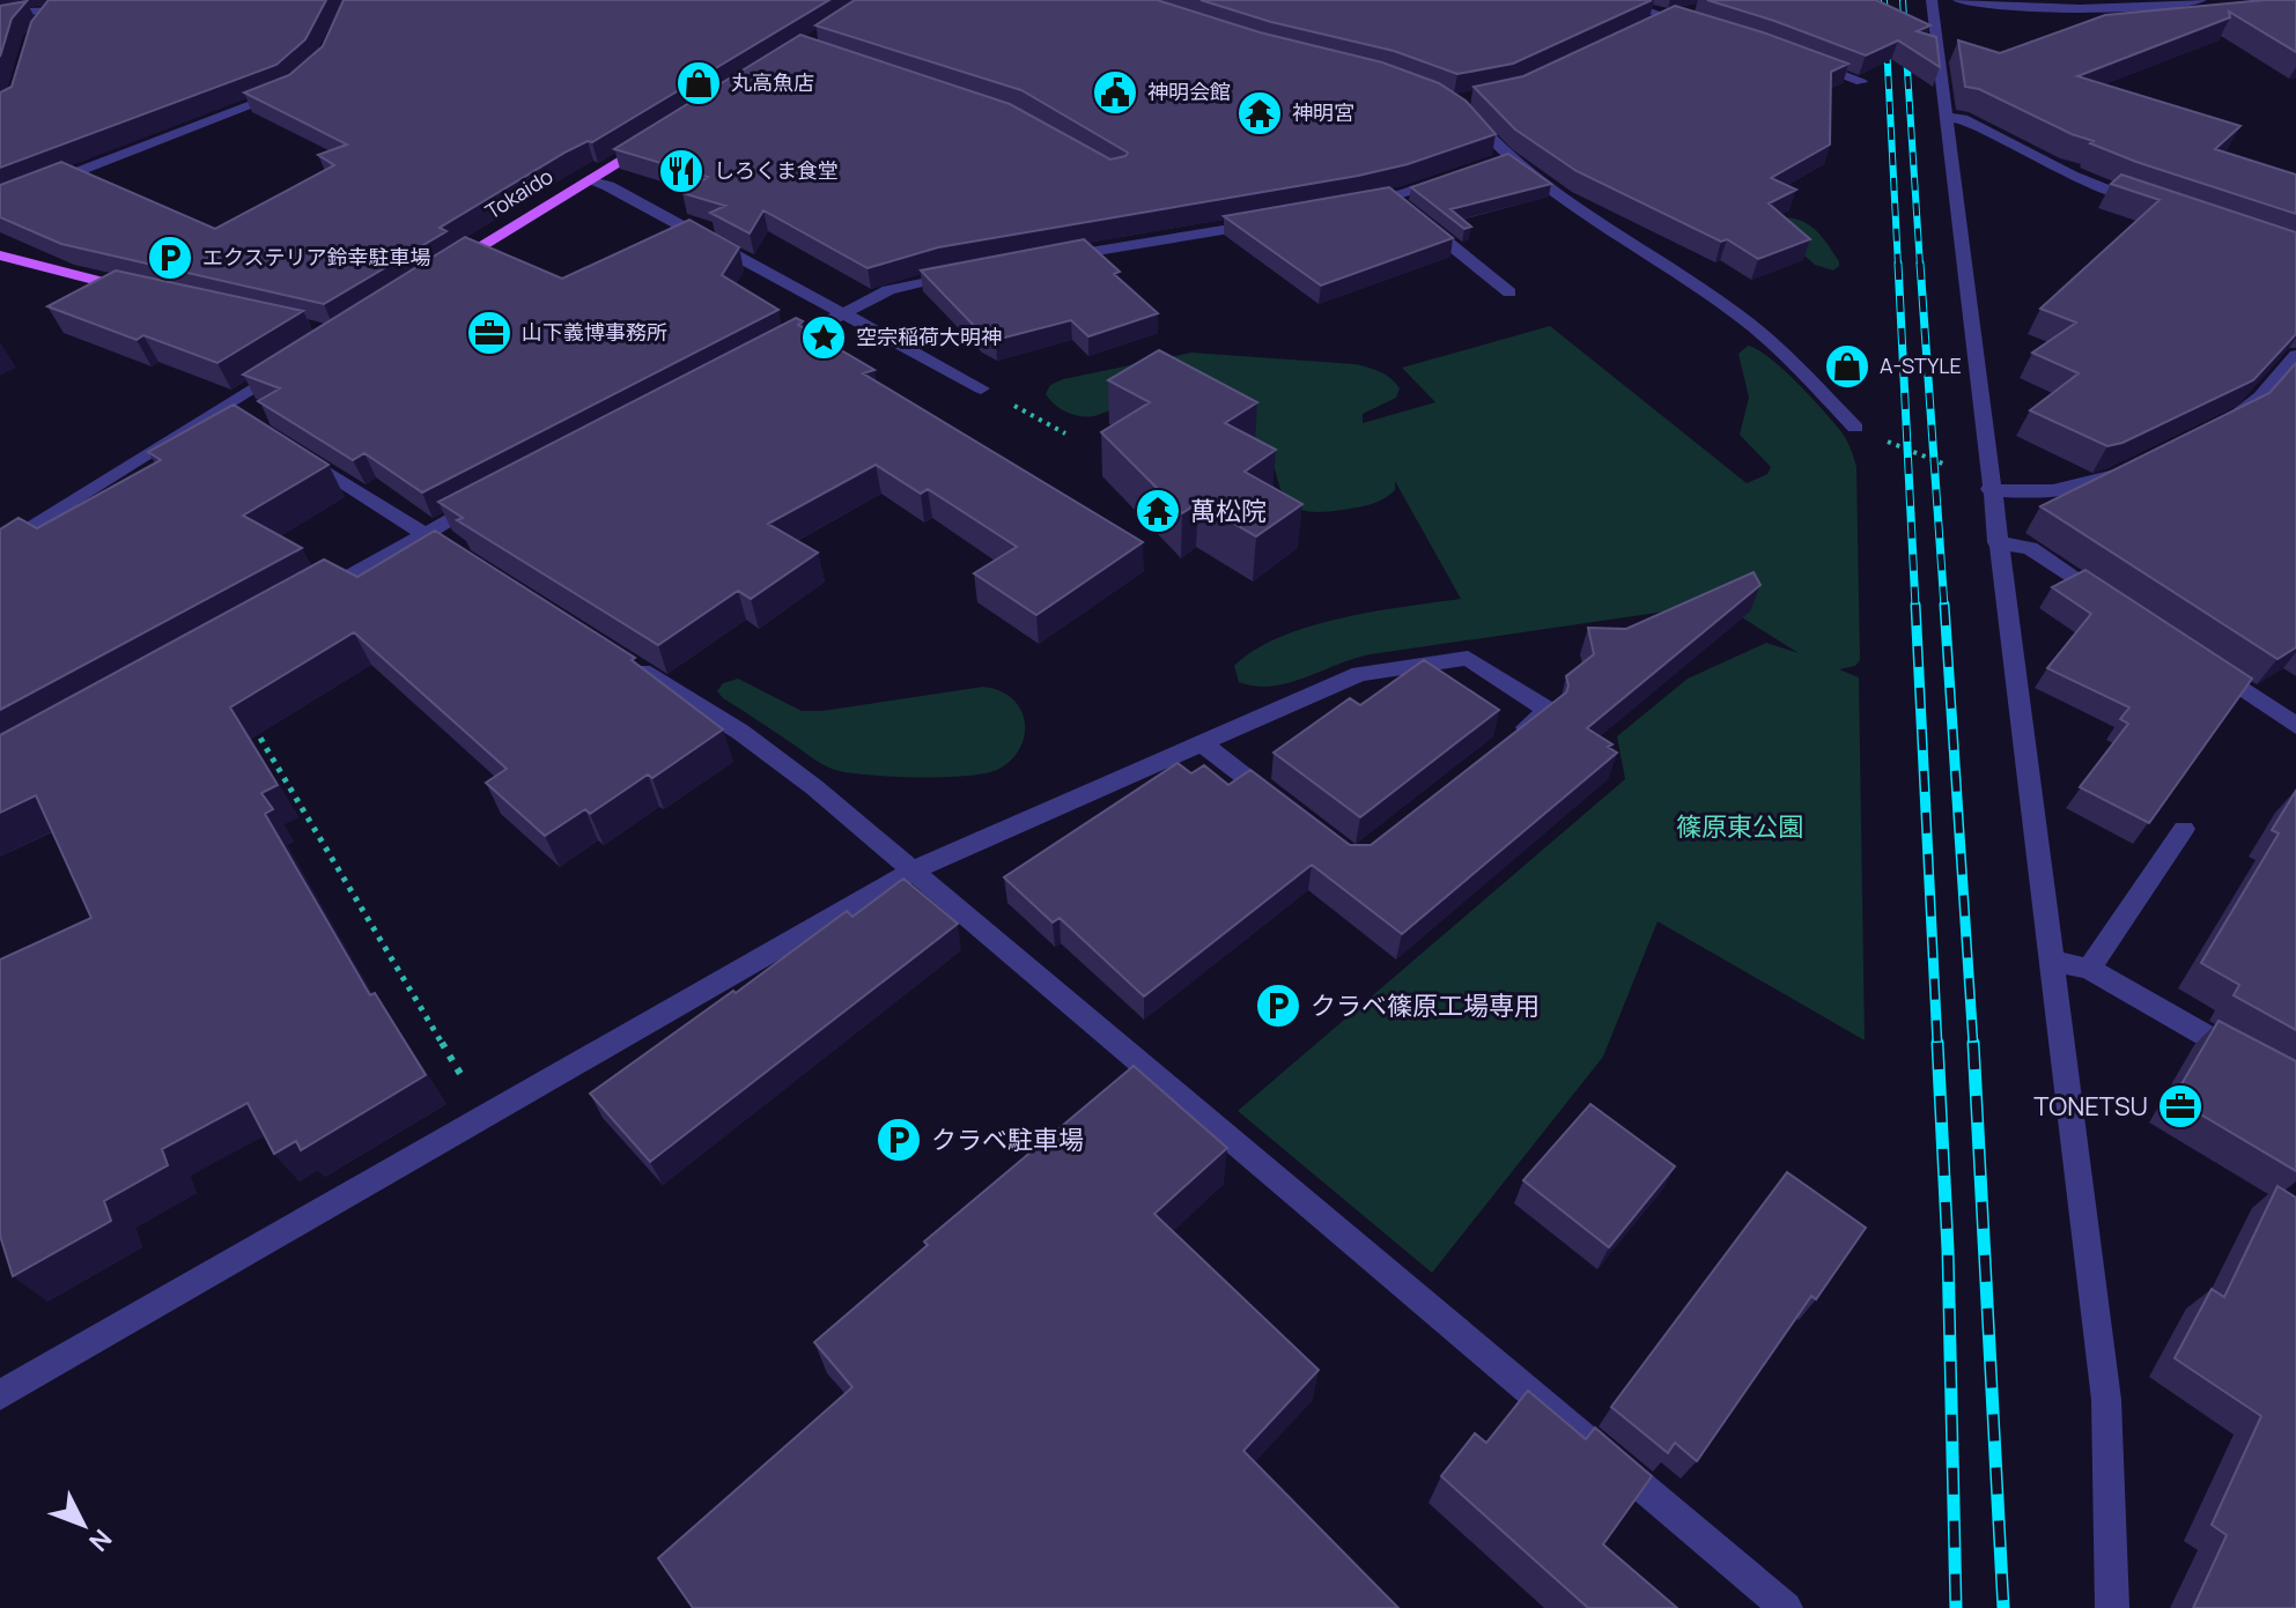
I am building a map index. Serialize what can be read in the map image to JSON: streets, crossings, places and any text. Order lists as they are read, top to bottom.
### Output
{
  "streets": {
    "main road": ["Tokaido"]
  },
  "parks": ["篠原東公園"],
  "places": {
    "shop": ["丸高魚店", "A-STYLE"],
    "public building": ["神明会館"],
    "temple": ["神明宮", "萬松院"],
    "restaurant": ["しろくま食堂"],
    "parking": ["エクステリア鈴幸駐車場", "クラベ篠原工場専用", "クラベ駐車場"],
    "office": ["山下義博事務所", "TONETSU"],
    "place": ["空宗稲荷大明神"]
  },
  "north": "bottom right"
}
